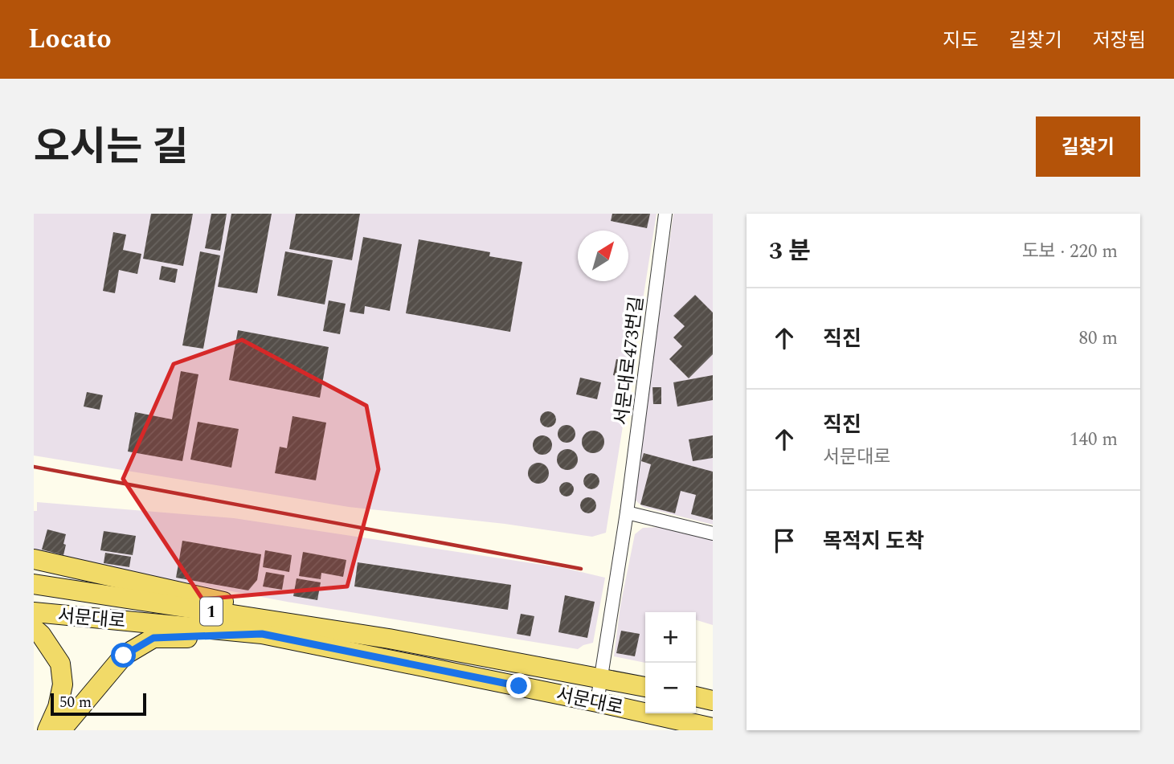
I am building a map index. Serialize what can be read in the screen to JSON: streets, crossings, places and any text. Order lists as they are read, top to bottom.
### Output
{
  "streets": {
    "main road": ["1", "서문대로"],
    "street": ["서문대로473번길"]
  },
  "crossings": [
    ["서문대로473번길", "서문대로"]
  ],
  "scale_bar": "50 m",
  "north": "top right",
  "page": {
    "header": "Locato",
    "nav": ["지도", "길찾기", "저장됨"],
    "title": "오시는 길",
    "buttons": "길찾기",
    "heading": ["3 분", "도보 · 220 m"],
    "list": [
      ["직진", "80 m"],
      ["직진", "서문대로", "140 m"],
      "목적지 도착"
    ],
    "map_buttons": ["+", "−"],
    "scale": "50 m"
  }
}
